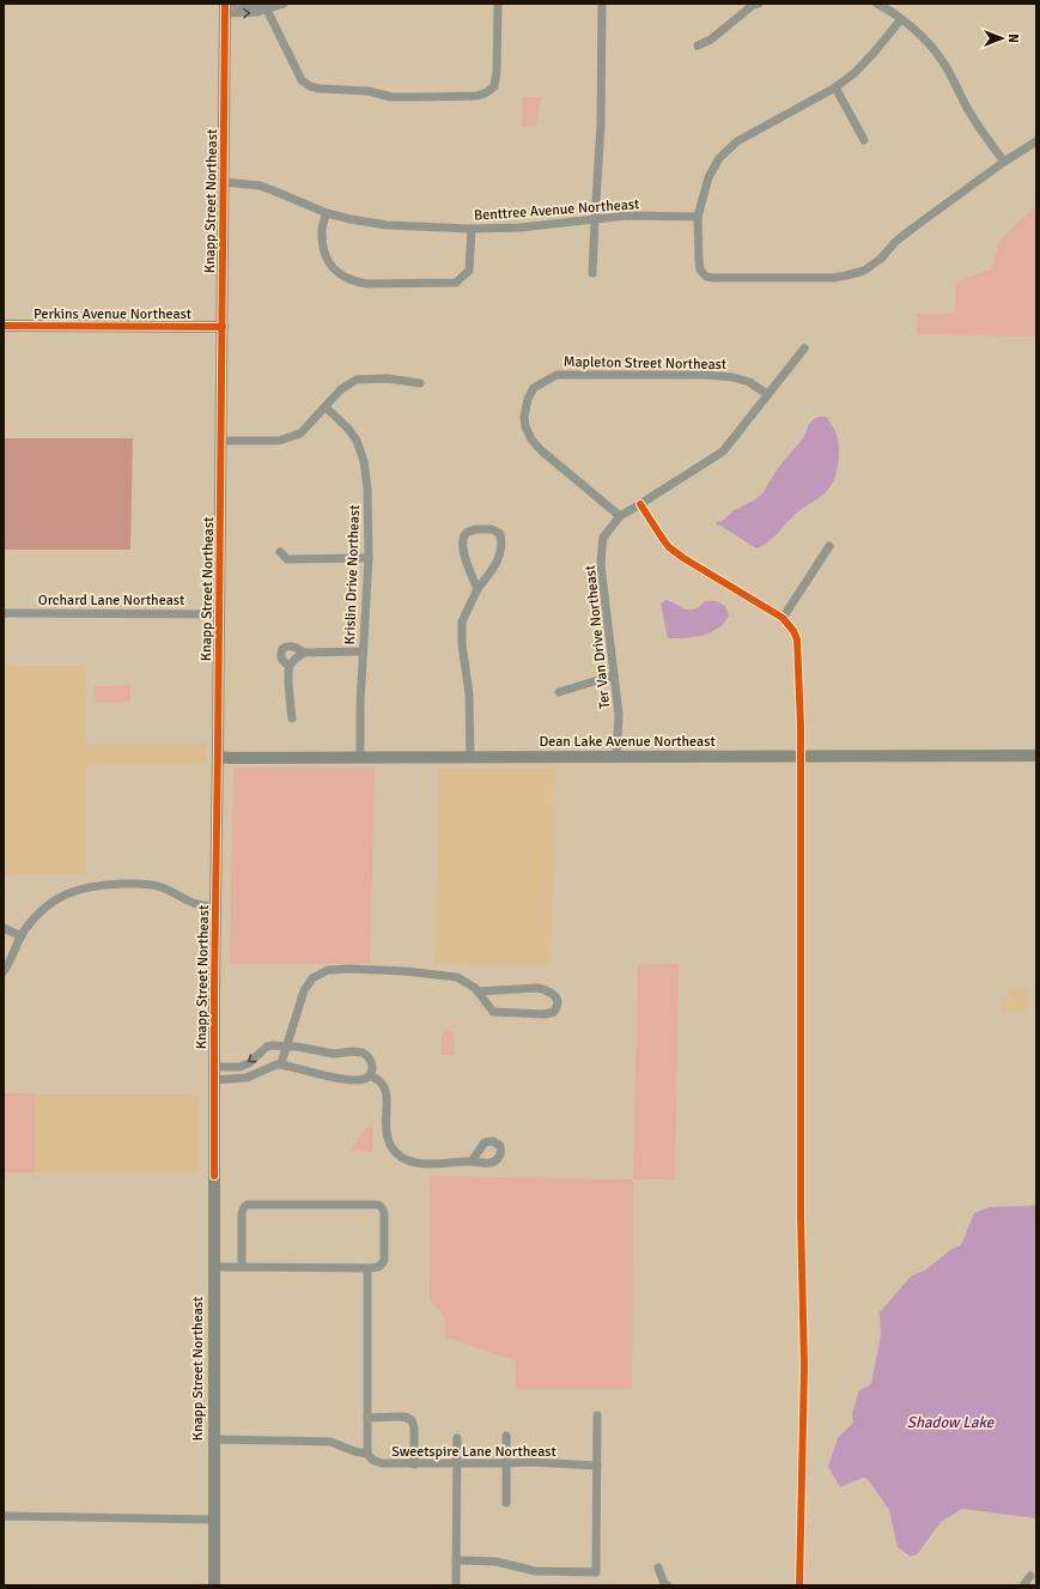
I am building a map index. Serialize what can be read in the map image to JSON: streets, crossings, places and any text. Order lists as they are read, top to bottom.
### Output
{
  "streets": {
    "main road": ["Knapp Street Northeast", "Perkins Avenue Northeast", "Dean Lake Avenue Northeast"],
    "street": [
      "Benttree Avenue Northeast",
      "Mapleton Street Northeast",
      "Krislin Drive Northeast",
      "Orchard Lane Northeast",
      "Ter Van Drive Northeast",
      "Sweetspire Lane Northeast"
    ]
  },
  "crossings": [
    ["Knapp Street Northeast", "Benttree Avenue Northeast"],
    ["Knapp Street Northeast", "Perkins Avenue Northeast"],
    ["Knapp Street Northeast", "Orchard Lane Northeast"],
    ["Knapp Street Northeast", "Dean Lake Avenue Northeast"],
    ["Knapp Street Northeast", "Sweetspire Lane Northeast"],
    ["Mapleton Street Northeast", "Ter Van Drive Northeast"],
    ["Krislin Drive Northeast", "Dean Lake Avenue Northeast"],
    ["Ter Van Drive Northeast", "Dean Lake Avenue Northeast"]
  ],
  "water": ["Shadow Lake"],
  "north": "right"
}
